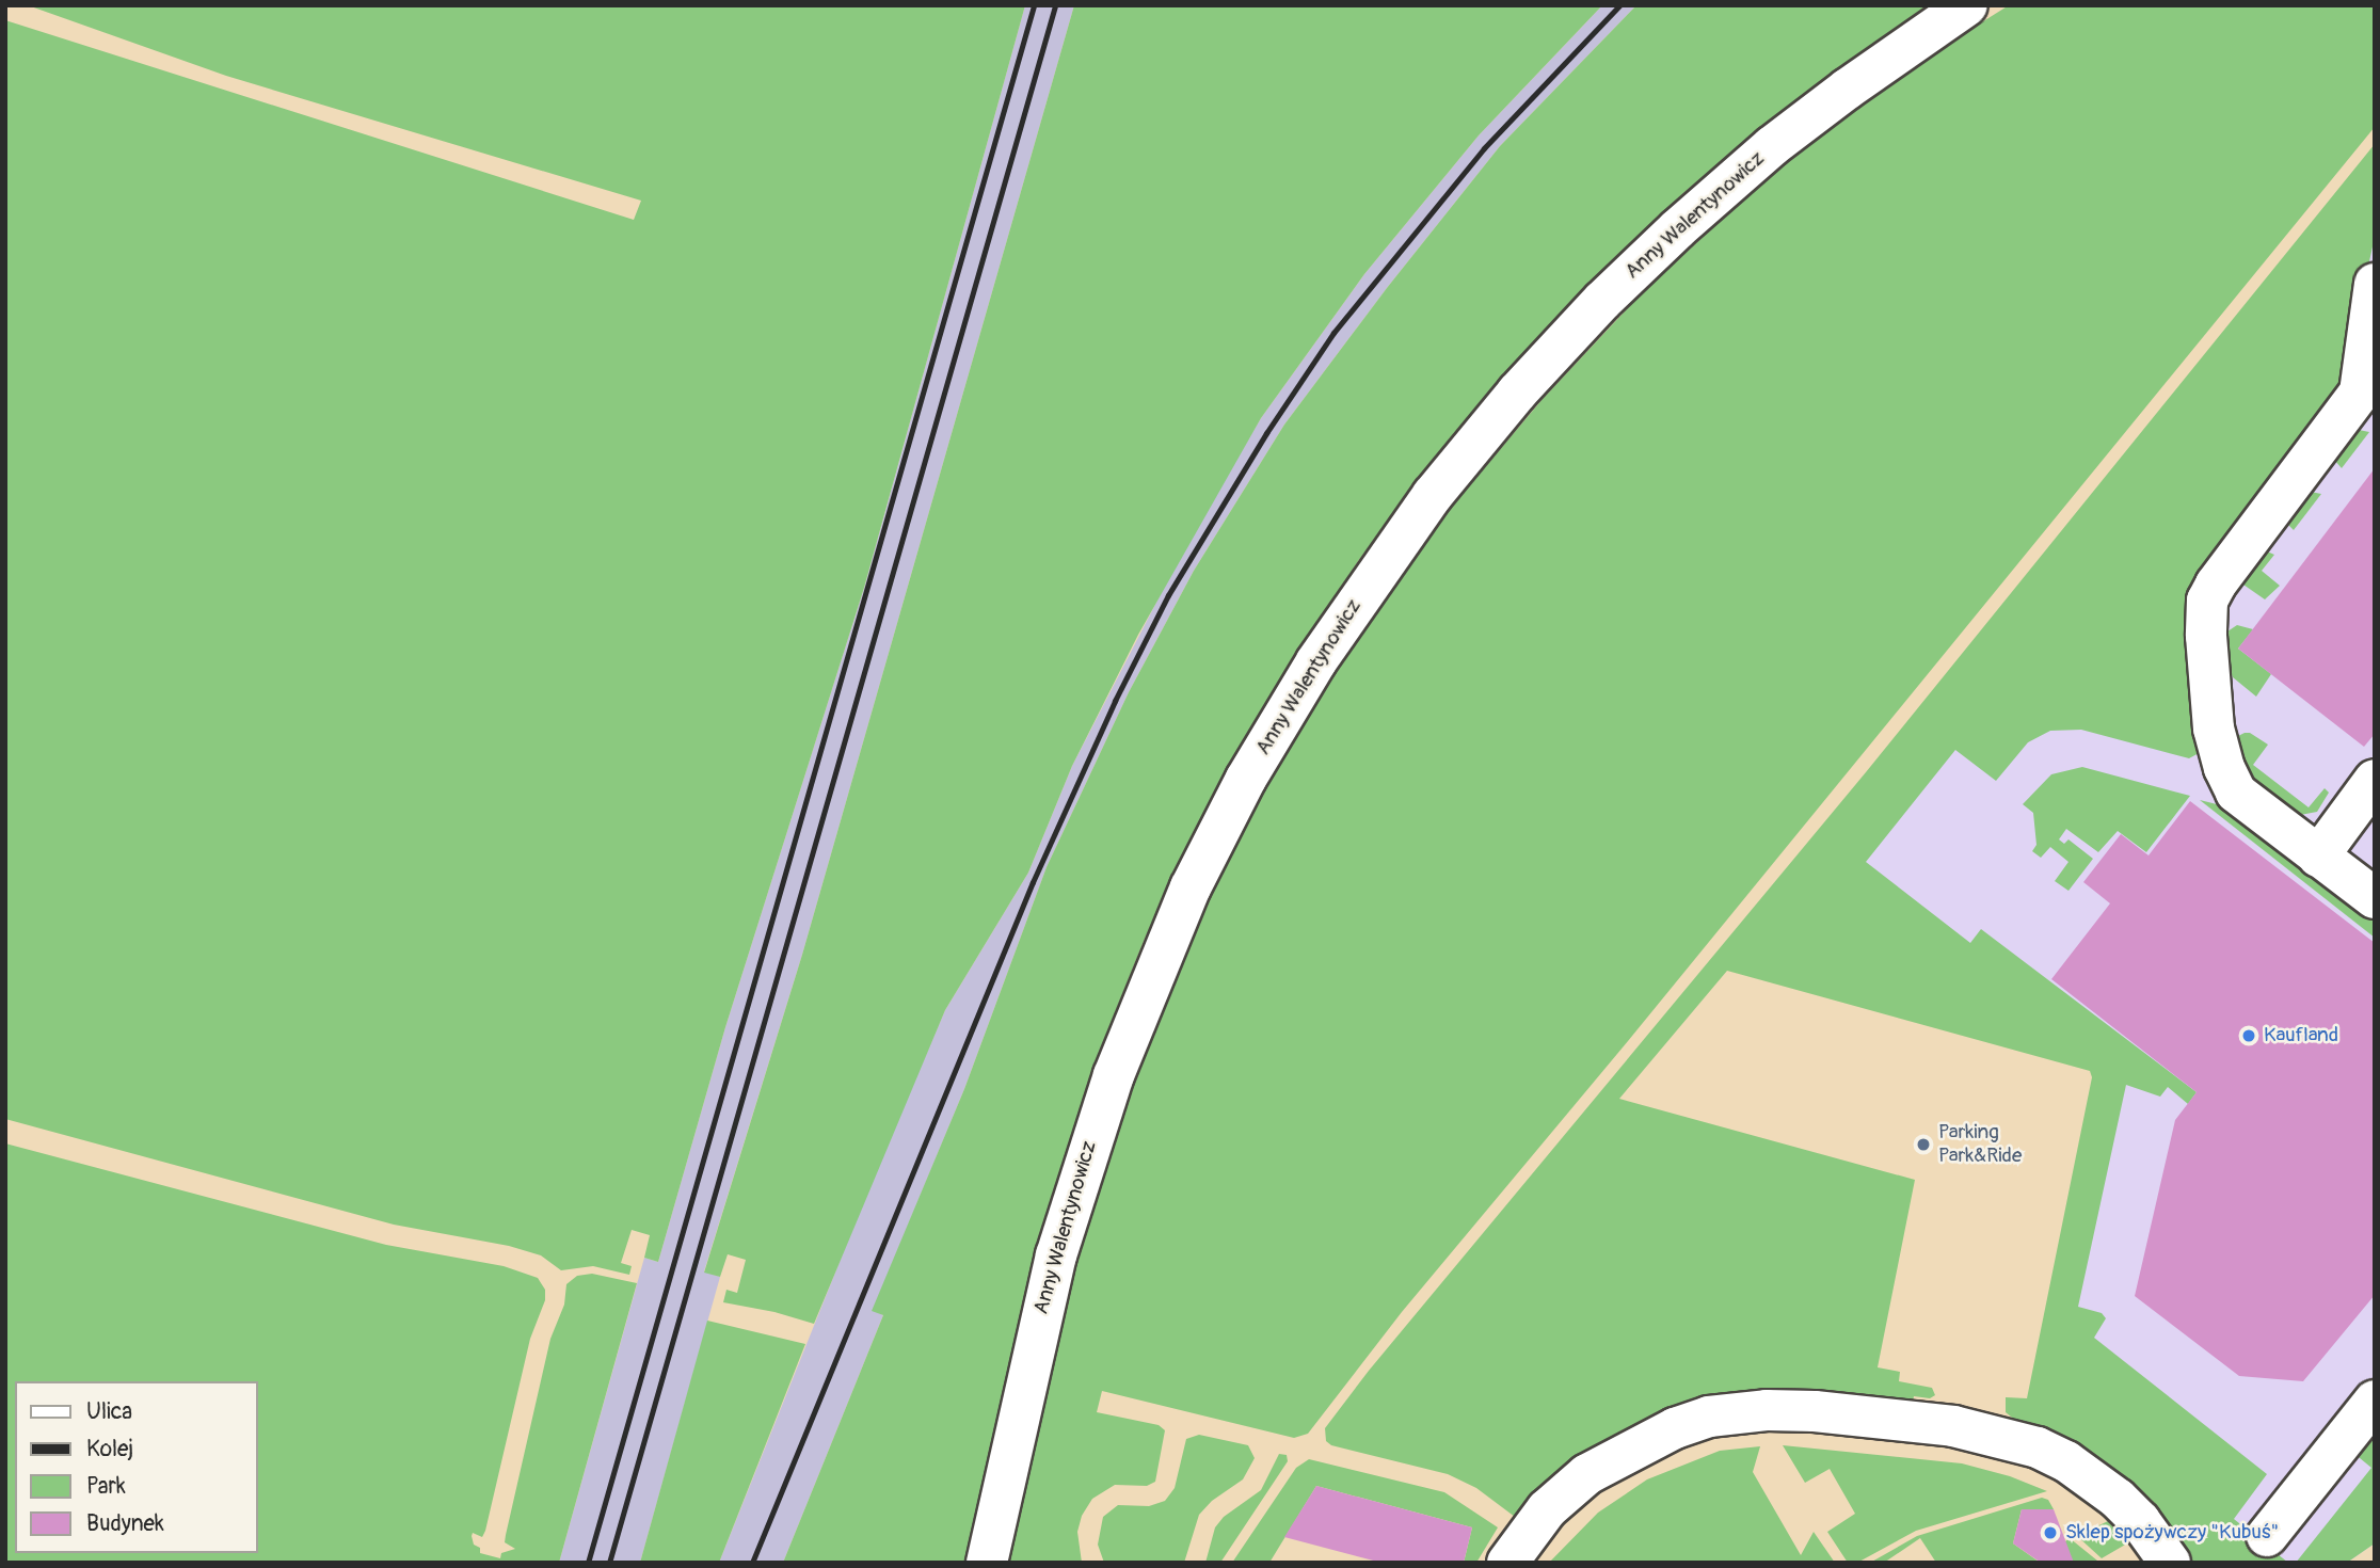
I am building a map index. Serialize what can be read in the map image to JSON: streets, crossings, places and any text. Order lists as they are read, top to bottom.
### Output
{
  "streets": {
    "main road": ["Anny Walentynowicz"]
  },
  "places": ["Kaufland", "Parking Park&Ride", "Sklep spożywczy \"Kubuś\""],
  "legend": [
    "Ulica",
    "Kolej",
    "Park",
    "Budynek"
  ]
}
